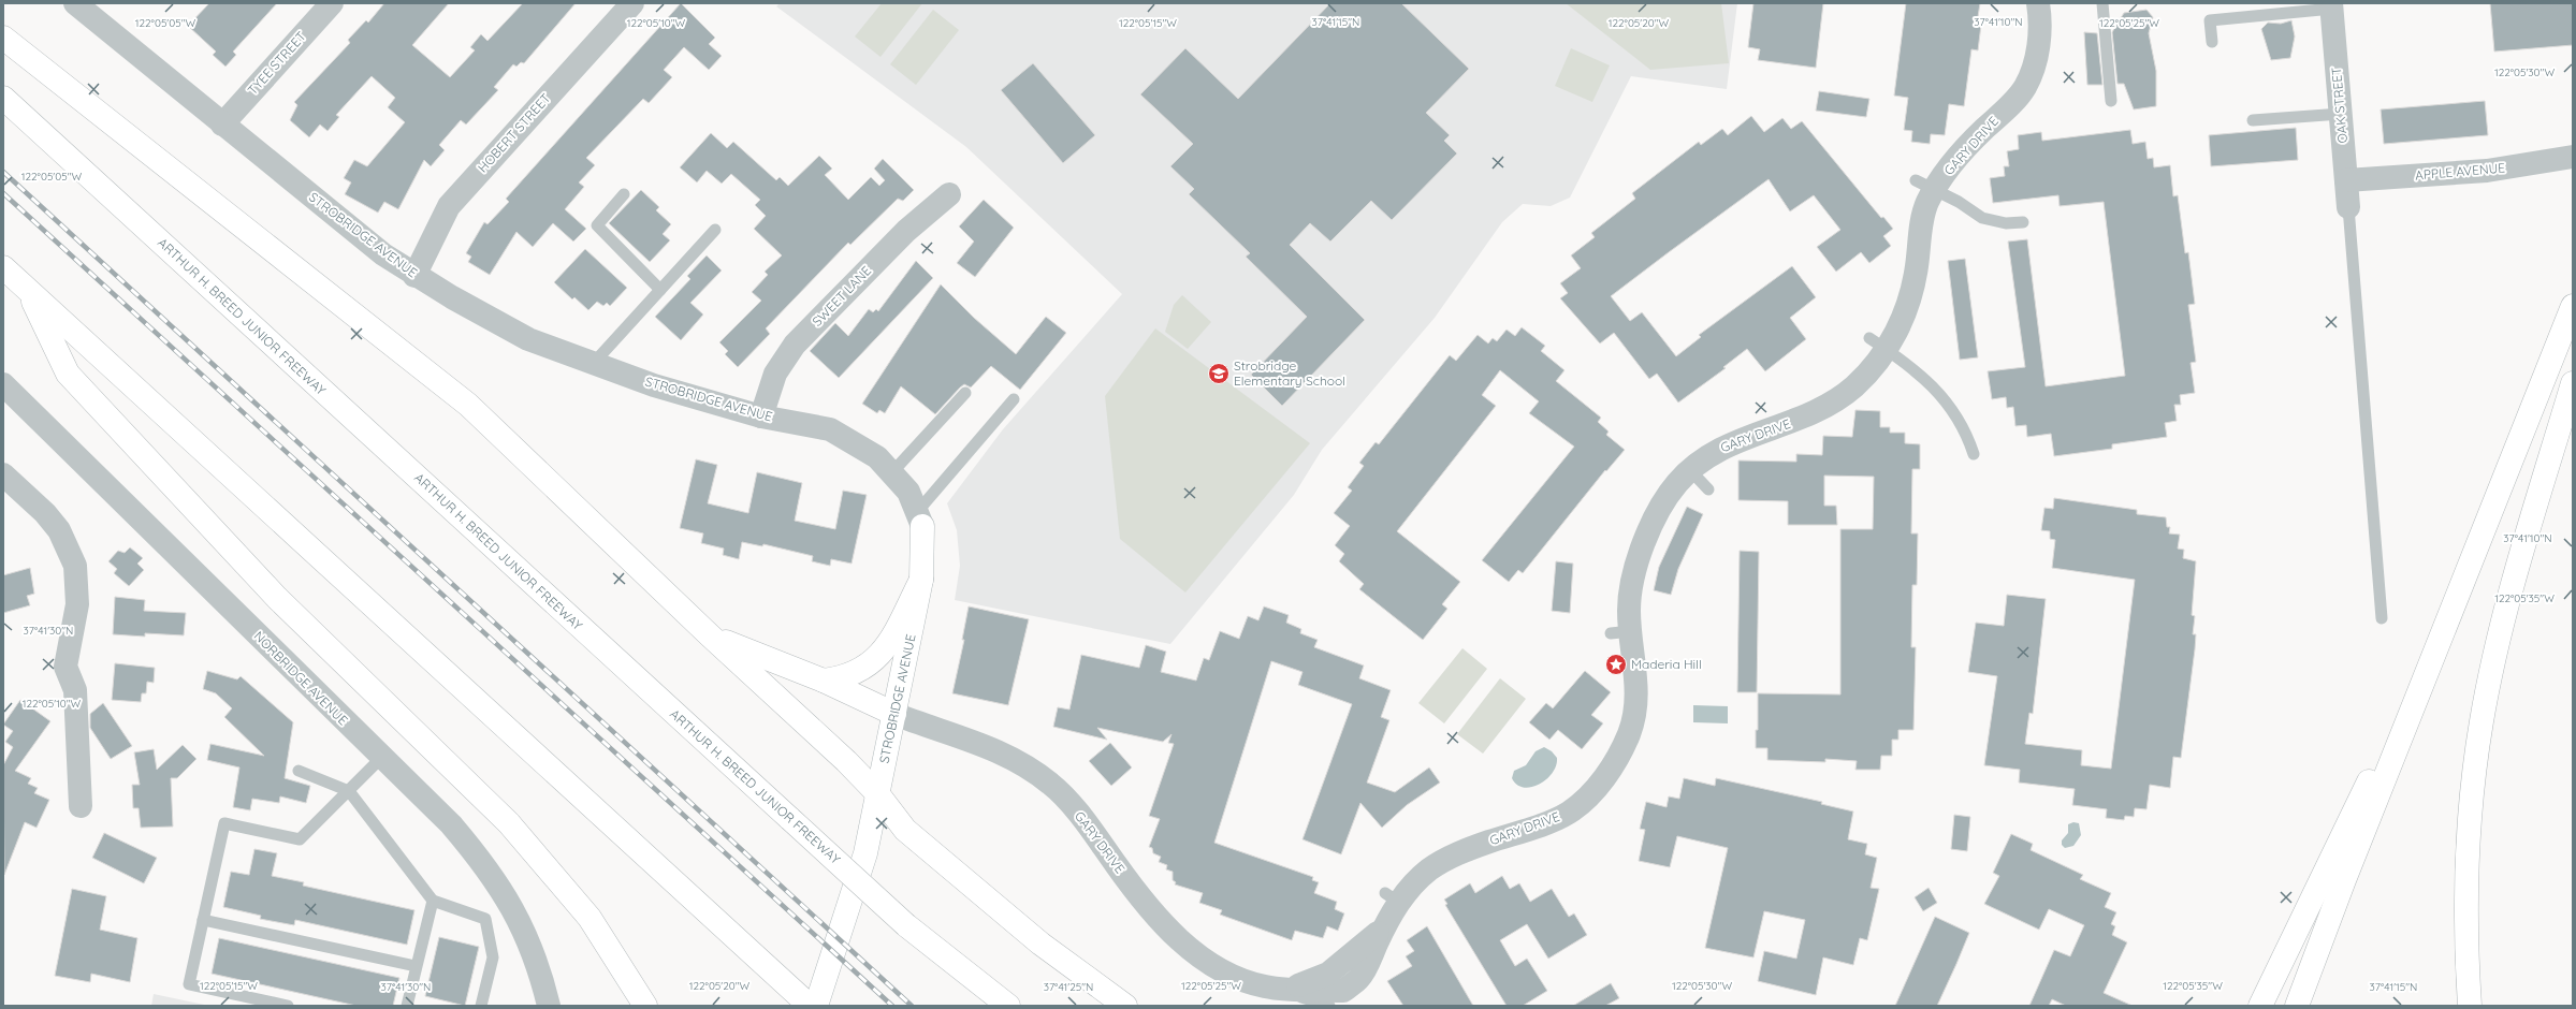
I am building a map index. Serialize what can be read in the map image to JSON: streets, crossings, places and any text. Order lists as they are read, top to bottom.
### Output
{
  "streets": {
    "main road": ["STROBRIDGE AVENUE", "ARTHUR H. BREED JUNIOR FREEWAY"],
    "street": [
      "TYEE STREET",
      "OAK STREET",
      "HOBERT STREET",
      "GARY DRIVE",
      "APPLE AVENUE",
      "SWEET LANE",
      "NORBRIDGE AVENUE"
    ]
  },
  "crossings": [
    ["TYEE STREET", "STROBRIDGE AVENUE"],
    ["OAK STREET", "APPLE AVENUE"],
    ["HOBERT STREET", "STROBRIDGE AVENUE"],
    ["GARY DRIVE", "STROBRIDGE AVENUE"],
    ["STROBRIDGE AVENUE", "SWEET LANE"]
  ],
  "places": {
    "school or university": ["Strobridge Elementary School"],
    "place": ["Maderia Hill"]
  },
  "coordinates": [
    "37°41'10\"N",
    "37°41'15\"N",
    "122°05'05\"W",
    "122°05'10\"W",
    "122°05'15\"W",
    "122°05'20\"W",
    "122°05'25\"W",
    "122°05'30\"W",
    "122°05'35\"W",
    "37°41'30\"N",
    "37°41'25\"N"
  ]
}
